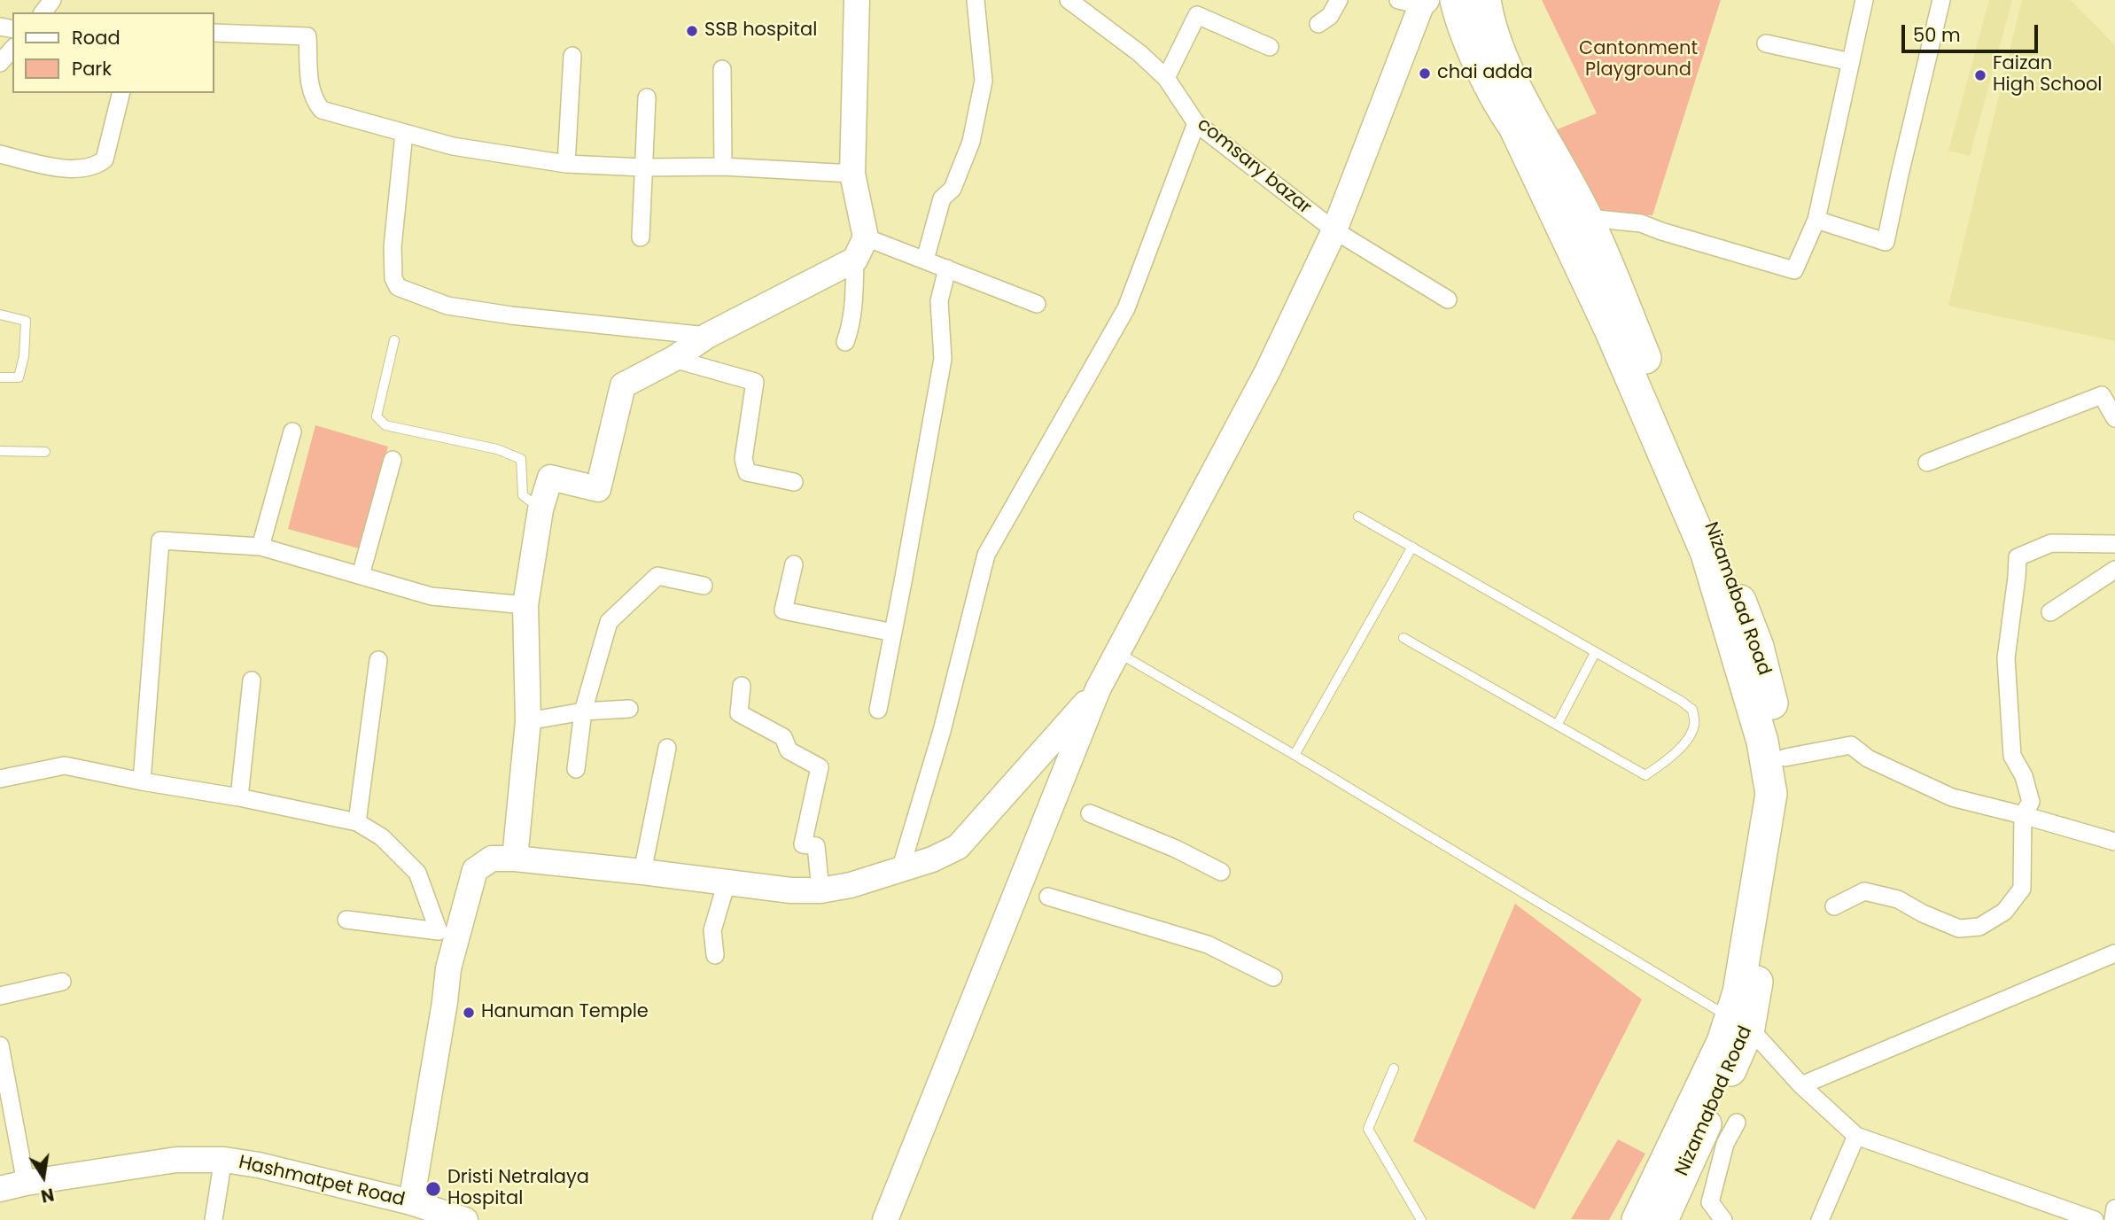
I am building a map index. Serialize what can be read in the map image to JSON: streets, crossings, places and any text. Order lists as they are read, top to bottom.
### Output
{
  "streets": {
    "highway": ["Nizamabad Road"],
    "main road": ["Hashmatpet Road"],
    "street": ["comsary bazar"]
  },
  "parks": ["Cantonment Playground"],
  "places": [
    "SSB hospital",
    "chai adda",
    "Faizan High School",
    "Hanuman Temple",
    "Dristi Netralaya Hospital"
  ],
  "legend": ["Road", "Park"],
  "scale_bar": "50 m",
  "north": "bottom"
}
